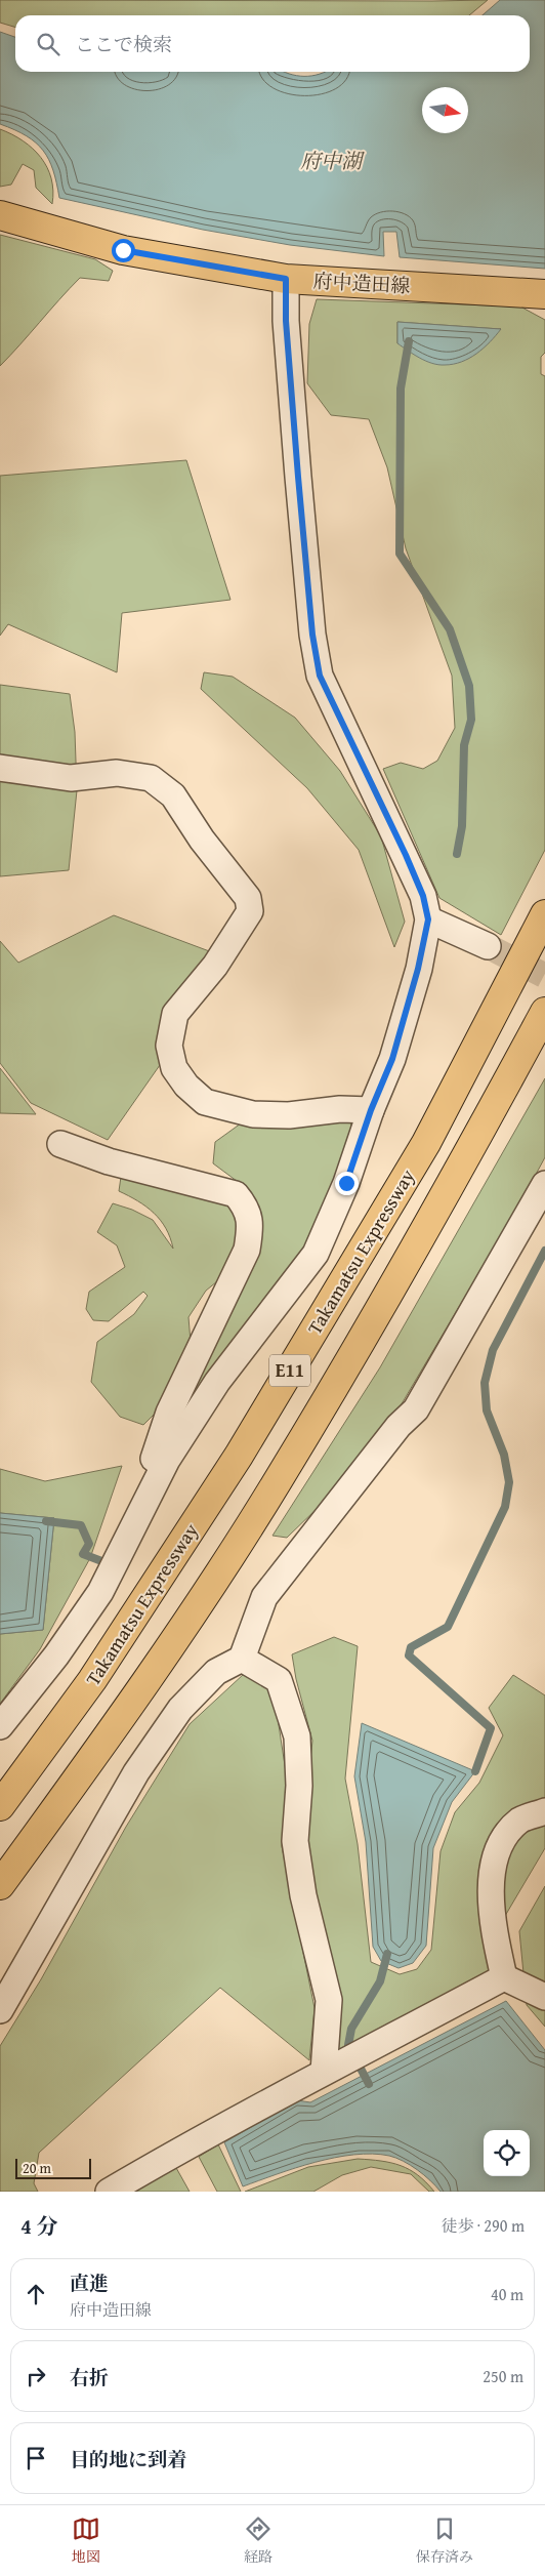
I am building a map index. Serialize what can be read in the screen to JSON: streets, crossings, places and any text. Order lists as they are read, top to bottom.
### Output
{
  "streets": {
    "main road": ["府中造田線", "Takamatsu Expressway", "E11"]
  },
  "water": ["府中湖"],
  "scale_bar": "20 m",
  "north": "right",
  "page": {
    "search": "ここで検索",
    "scale": "20 m",
    "heading": ["4 分", "徒歩 · 290 m"],
    "list": [
      ["直進", "府中造田線", "40 m"],
      ["右折", "250 m"],
      "目的地に到着"
    ],
    "nav": ["地図", "経路", "保存済み"]
  }
}
